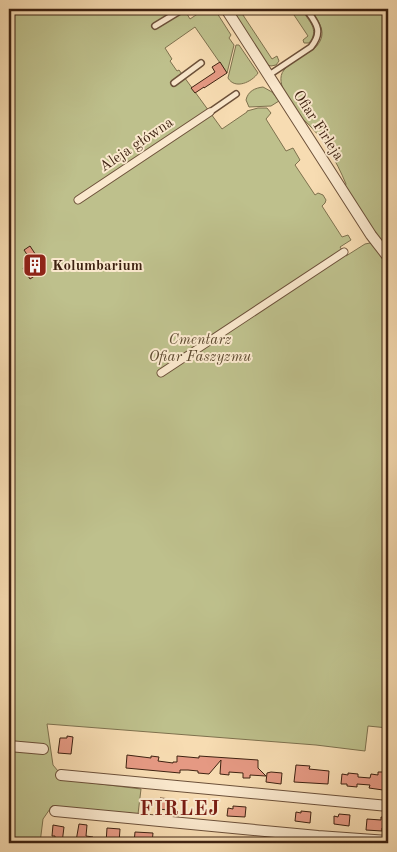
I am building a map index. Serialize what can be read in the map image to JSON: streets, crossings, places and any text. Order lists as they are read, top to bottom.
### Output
{
  "streets": {
    "street": ["Ofiar Firleja", "Aleja główna"]
  },
  "districts": ["FIRLEJ"],
  "parks": ["Cmentarz Ofiar Faszyzmu"],
  "places": {
    "building": ["Kolumbarium"]
  }
}
